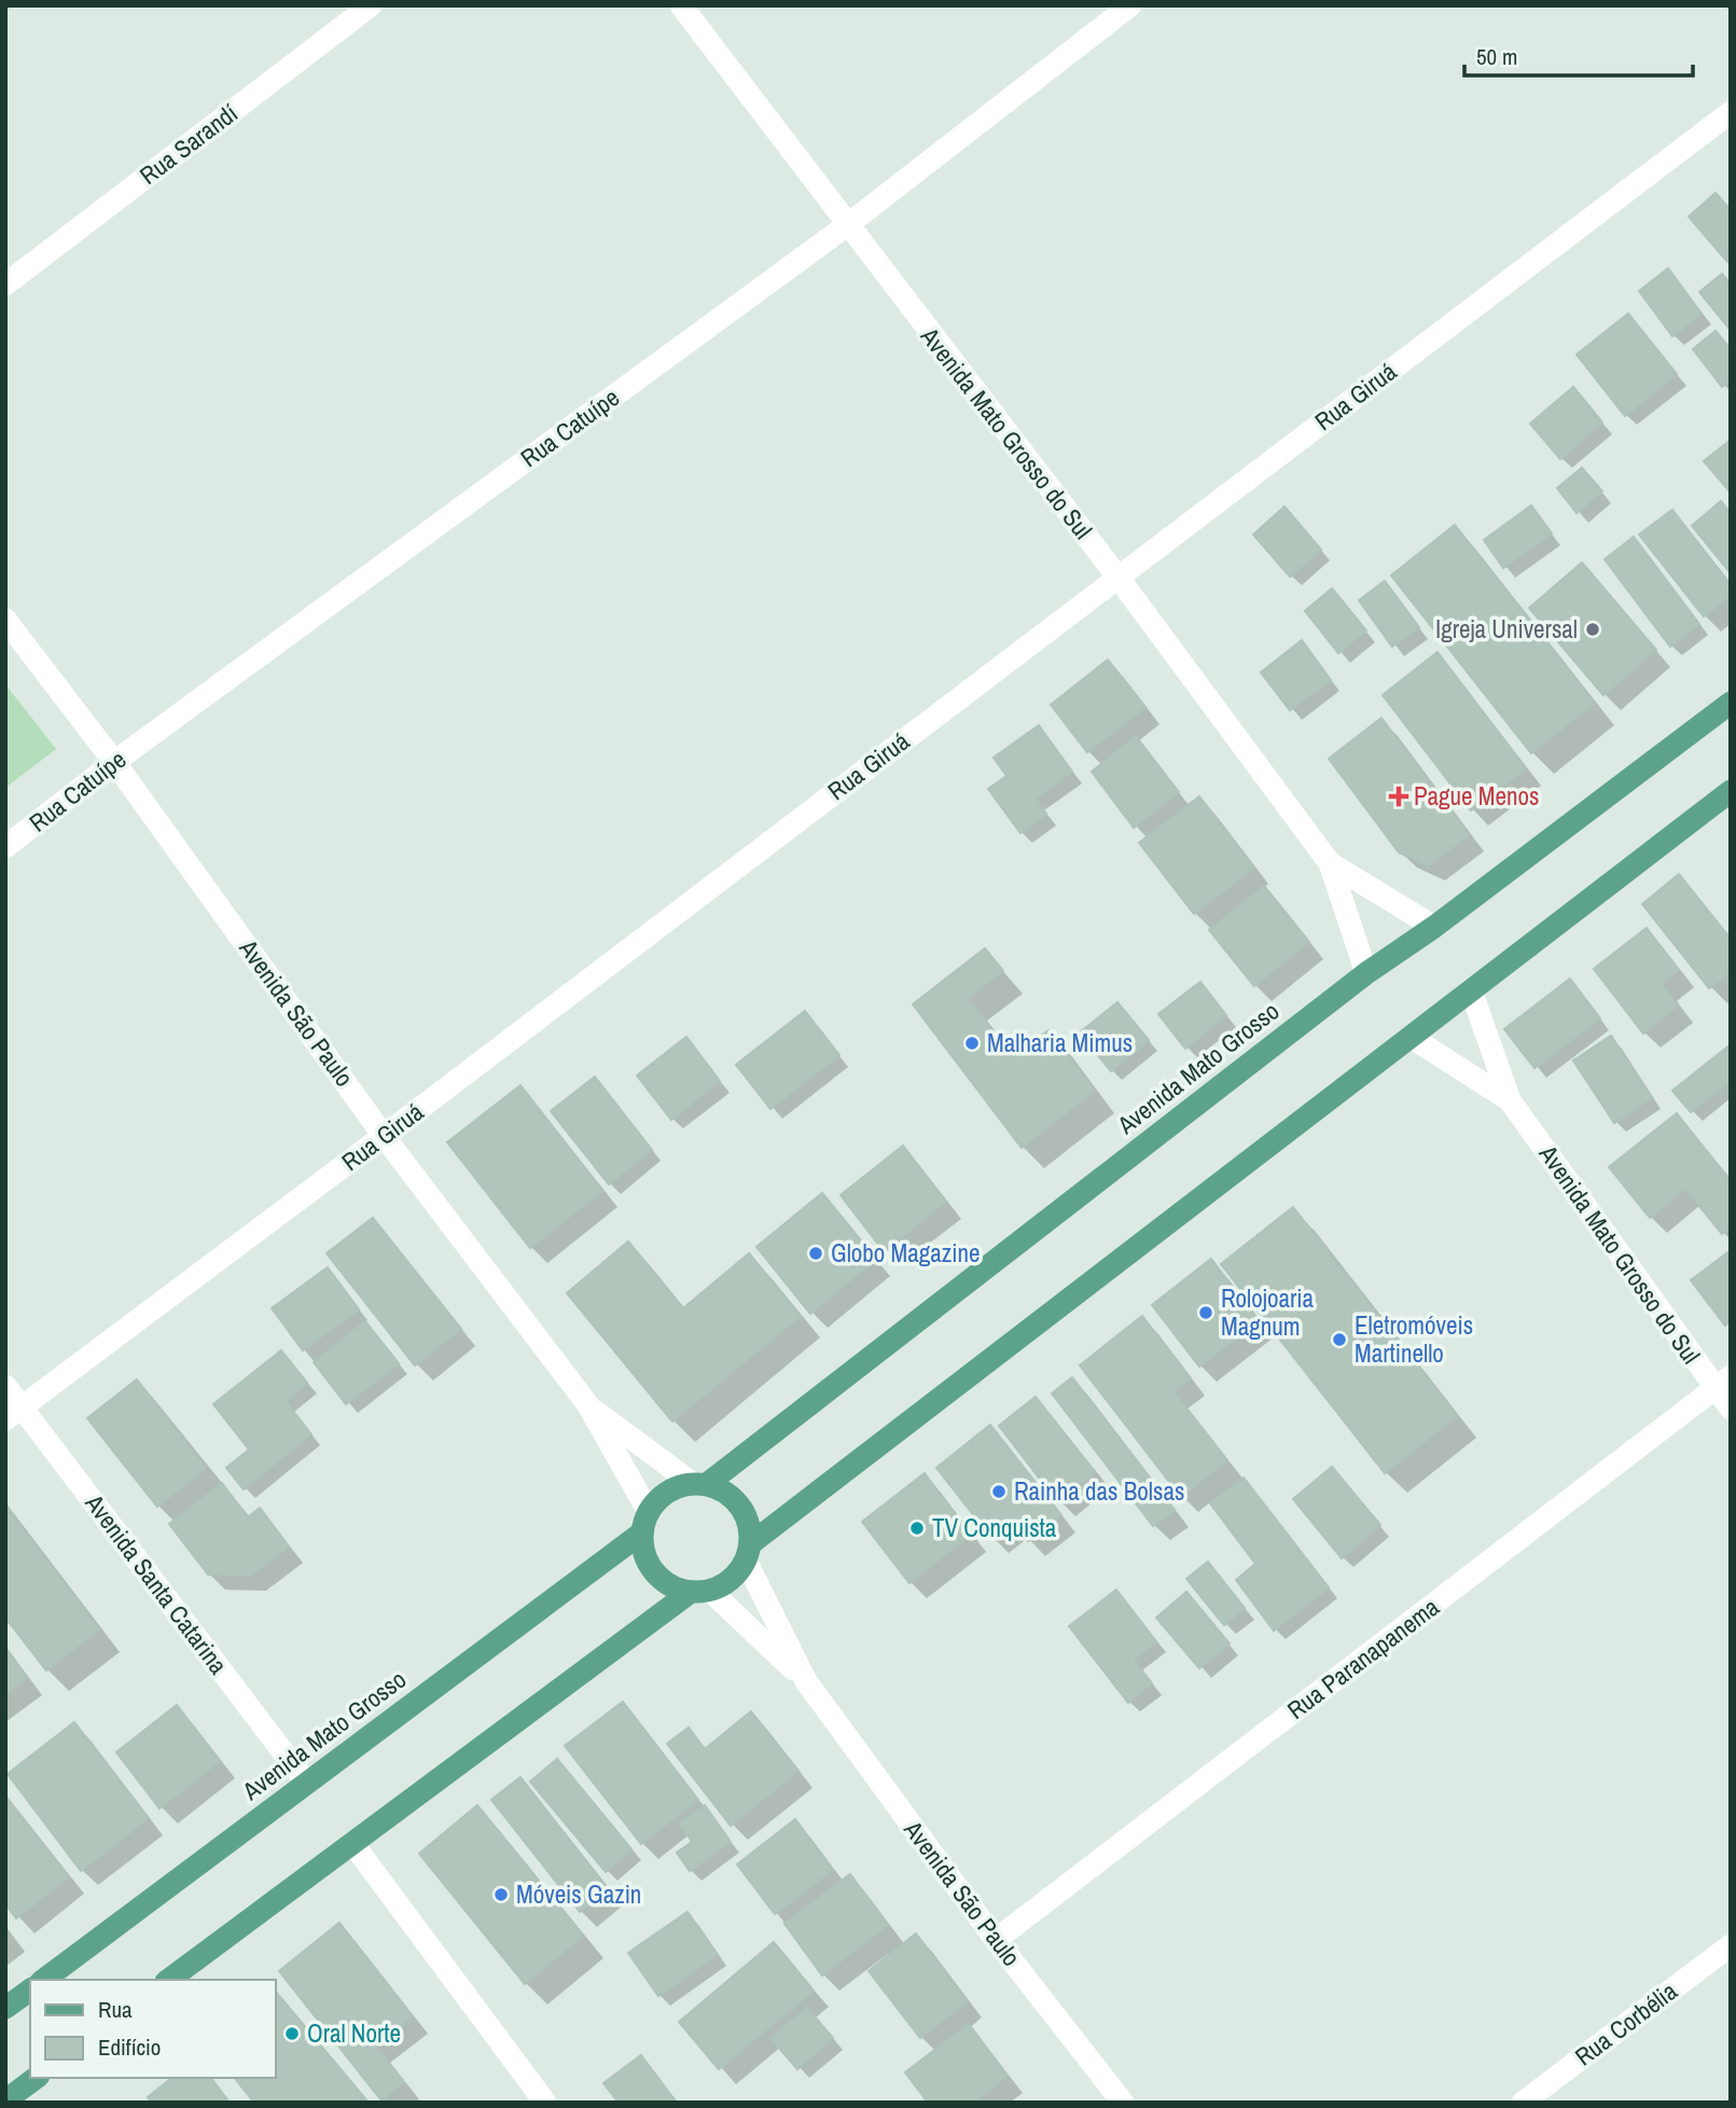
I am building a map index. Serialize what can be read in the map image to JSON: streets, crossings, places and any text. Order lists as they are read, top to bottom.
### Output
{
  "streets": {
    "main road": ["Avenida Mato Grosso"],
    "street": [
      "Rua Sarandí",
      "Rua Giruá",
      "Rua Catuípe",
      "Avenida Mato Grosso do Sul",
      "Avenida São Paulo",
      "Avenida Santa Catarina",
      "Rua Paranapanema",
      "Rua Corbélia"
    ]
  },
  "crossings": [
    ["Rua Giruá", "Avenida Mato Grosso do Sul"],
    ["Rua Giruá", "Avenida São Paulo"],
    ["Rua Giruá", "Avenida Santa Catarina"],
    ["Rua Catuípe", "Avenida Mato Grosso do Sul"],
    ["Rua Catuípe", "Avenida São Paulo"],
    ["Avenida Mato Grosso do Sul", "Rua Paranapanema"],
    ["Avenida São Paulo", "Avenida Mato Grosso"],
    ["Avenida São Paulo", "Rua Paranapanema"],
    ["Avenida Mato Grosso", "Avenida Santa Catarina"]
  ],
  "places": {
    "other": [
      "Igreja Universal",
      "Malharia Mimus",
      "Globo Magazine",
      "Rolojoaria Magnum",
      "Eletromóveis Martinello",
      "Rainha das Bolsas",
      "TV Conquista",
      "Móveis Gazin",
      "Oral Norte"
    ],
    "health": ["Pague Menos"]
  },
  "legend": ["Rua", "Edifício"],
  "scale_bar": "50 m"
}
